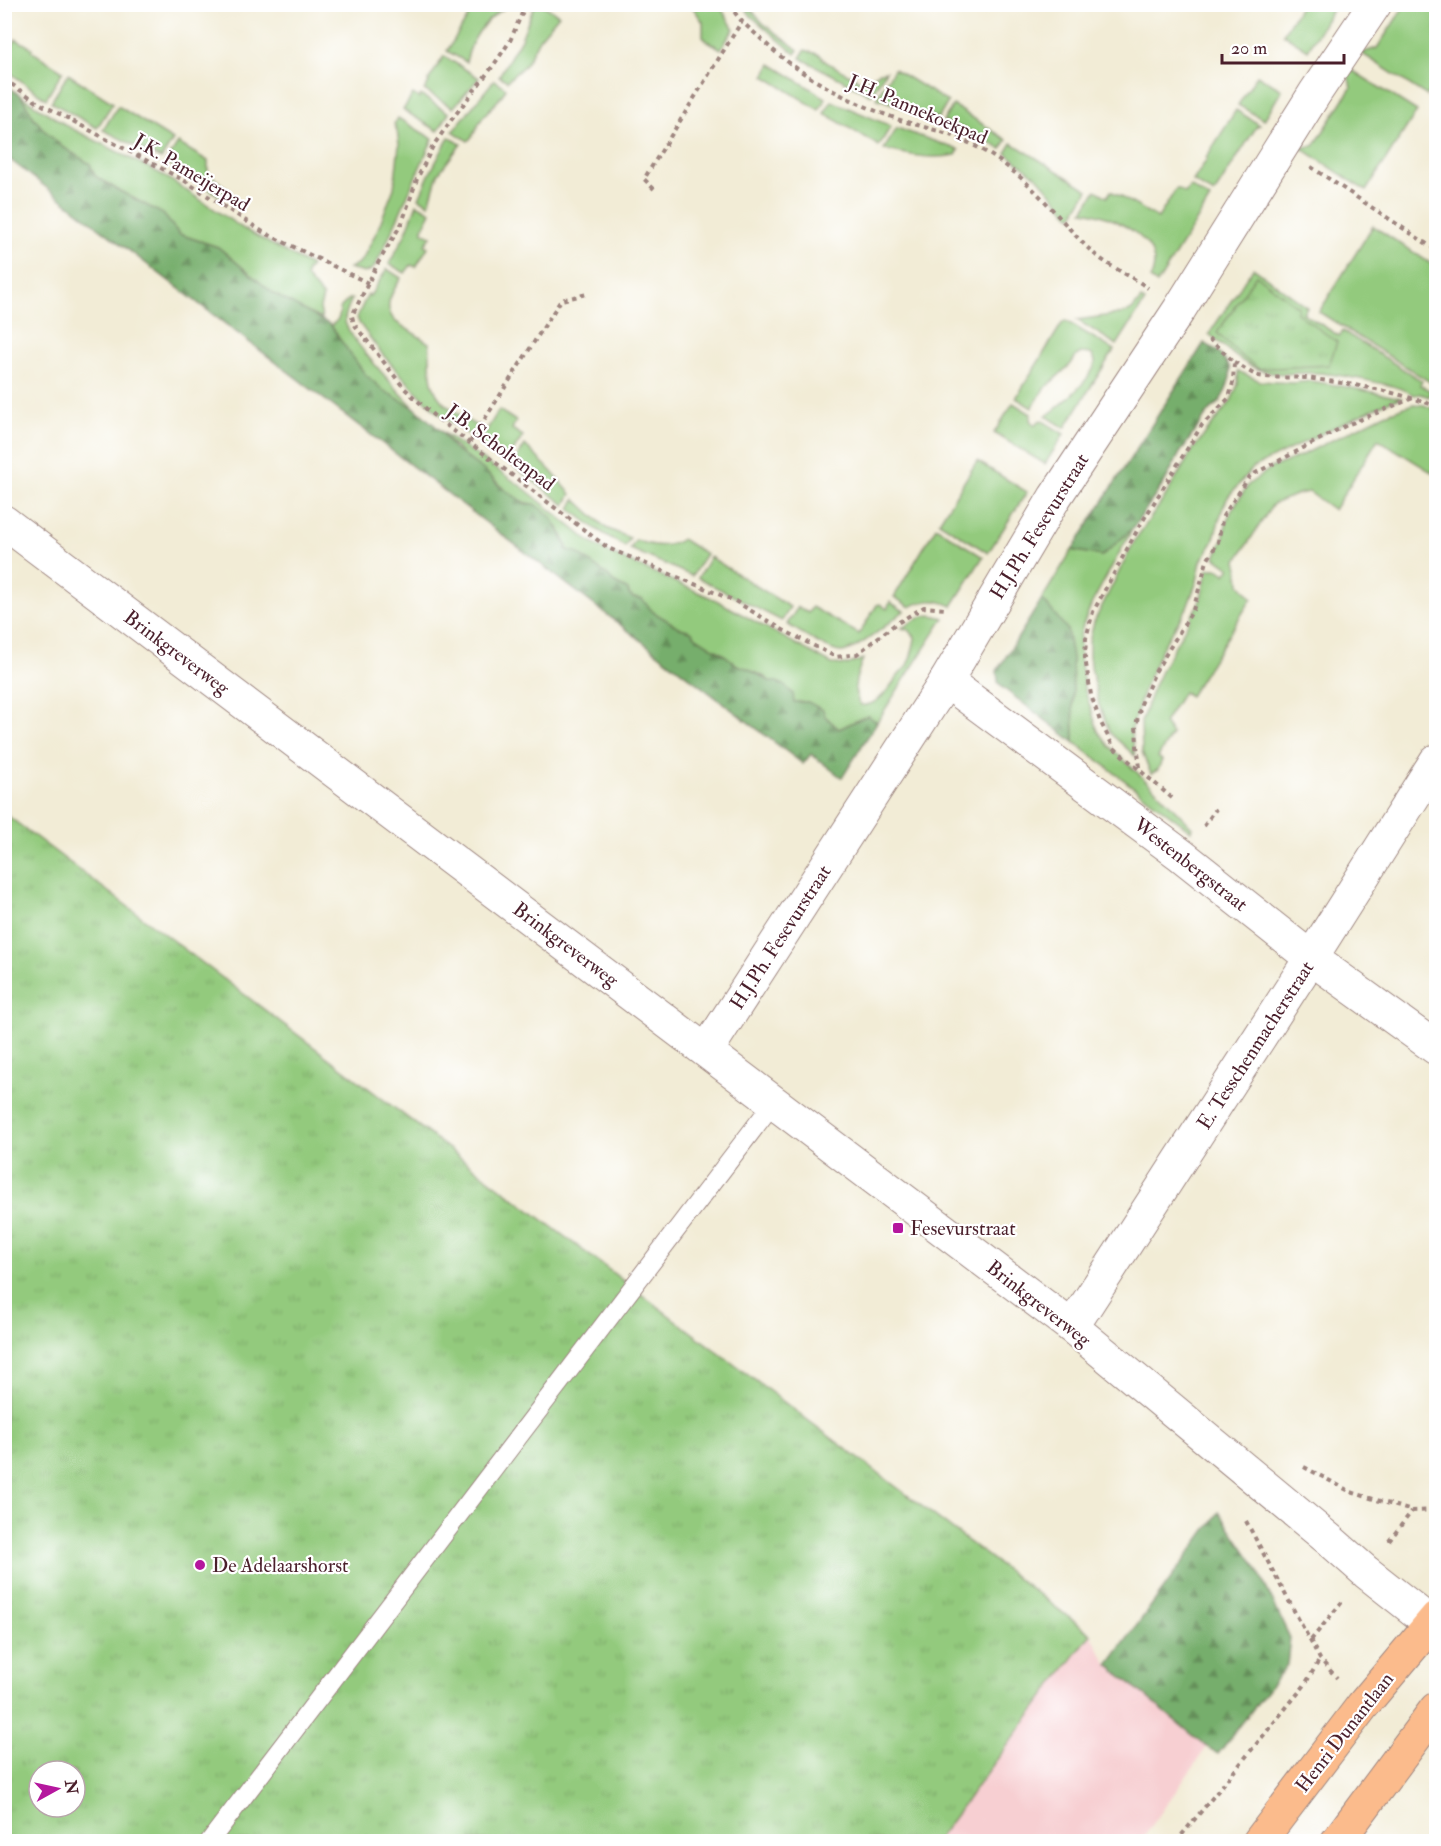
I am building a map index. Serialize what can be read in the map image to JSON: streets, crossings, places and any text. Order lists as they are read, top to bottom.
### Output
{
  "streets": {
    "main road": ["Henri Dunantlaan"],
    "street": [
      "H.J.Ph. Fesevurstraat",
      "Brinkgreverweg",
      "Westenbergstraat",
      "E. Tesschenmacherstraat"
    ],
    "path": ["J.H. Pannekoekpad", "J.K. Pameijerpad", "J.B. Scholtenpad"]
  },
  "crossings": [
    ["J.H. Pannekoekpad", "H.J.Ph. Fesevurstraat"],
    ["J.K. Pameijerpad", "J.B. Scholtenpad"],
    ["J.B. Scholtenpad", "H.J.Ph. Fesevurstraat"],
    ["H.J.Ph. Fesevurstraat", "Brinkgreverweg"],
    ["H.J.Ph. Fesevurstraat", "Westenbergstraat"],
    ["Brinkgreverweg", "E. Tesschenmacherstraat"],
    ["Brinkgreverweg", "Henri Dunantlaan"],
    ["Westenbergstraat", "E. Tesschenmacherstraat"]
  ],
  "places": {
    "transit": ["Fesevurstraat"],
    "other": ["De Adelaarshorst"]
  },
  "scale_bar": "20 m",
  "north": "right"
}
